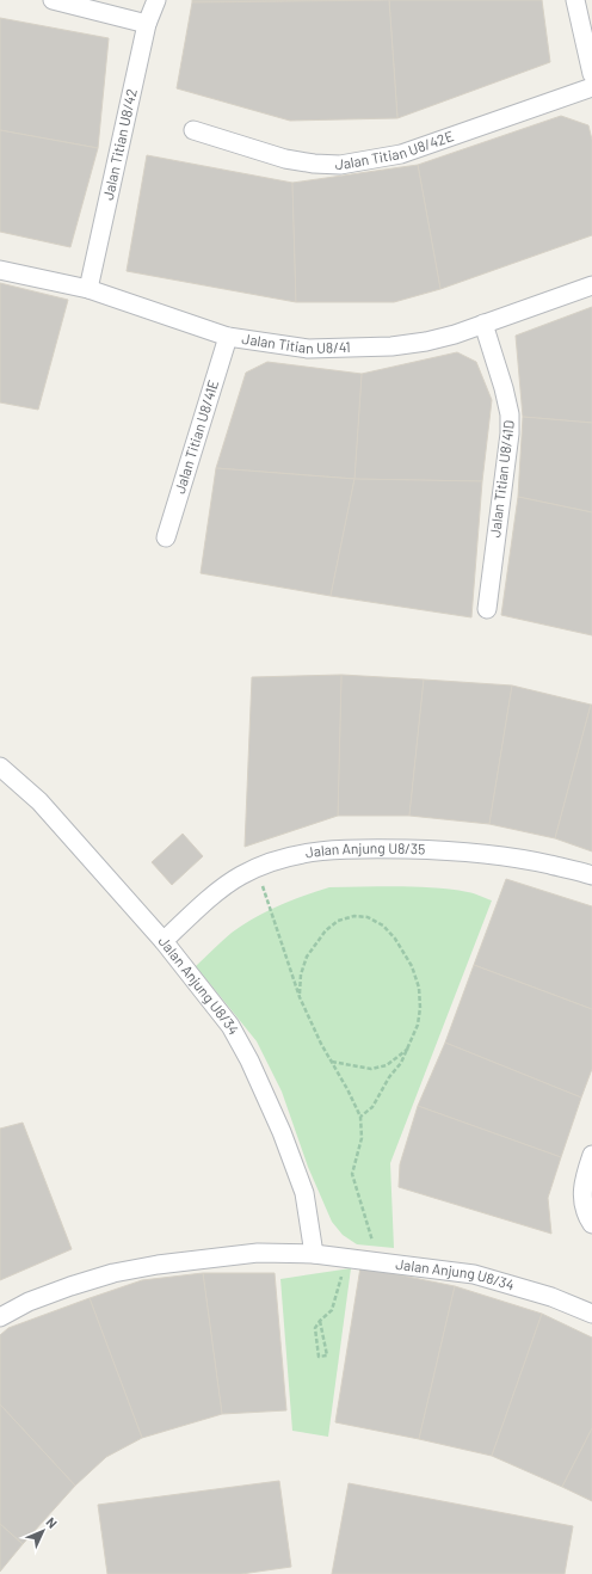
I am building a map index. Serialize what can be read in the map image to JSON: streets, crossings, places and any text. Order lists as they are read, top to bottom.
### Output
{
  "streets": {
    "street": [
      "Jalan Titian U8/42",
      "Jalan Titian U8/42E",
      "Jalan Titian U8/41",
      "Jalan Titian U8/41E",
      "Jalan Titian U8/41D",
      "Jalan Anjung U8/35",
      "Jalan Anjung U8/34"
    ]
  },
  "crossings": [
    ["Jalan Titian U8/42", "Jalan Titian U8/41"],
    ["Jalan Titian U8/41", "Jalan Titian U8/41E"],
    ["Jalan Titian U8/41", "Jalan Titian U8/41D"],
    ["Jalan Anjung U8/35", "Jalan Anjung U8/34"]
  ],
  "north": "top right"
}
